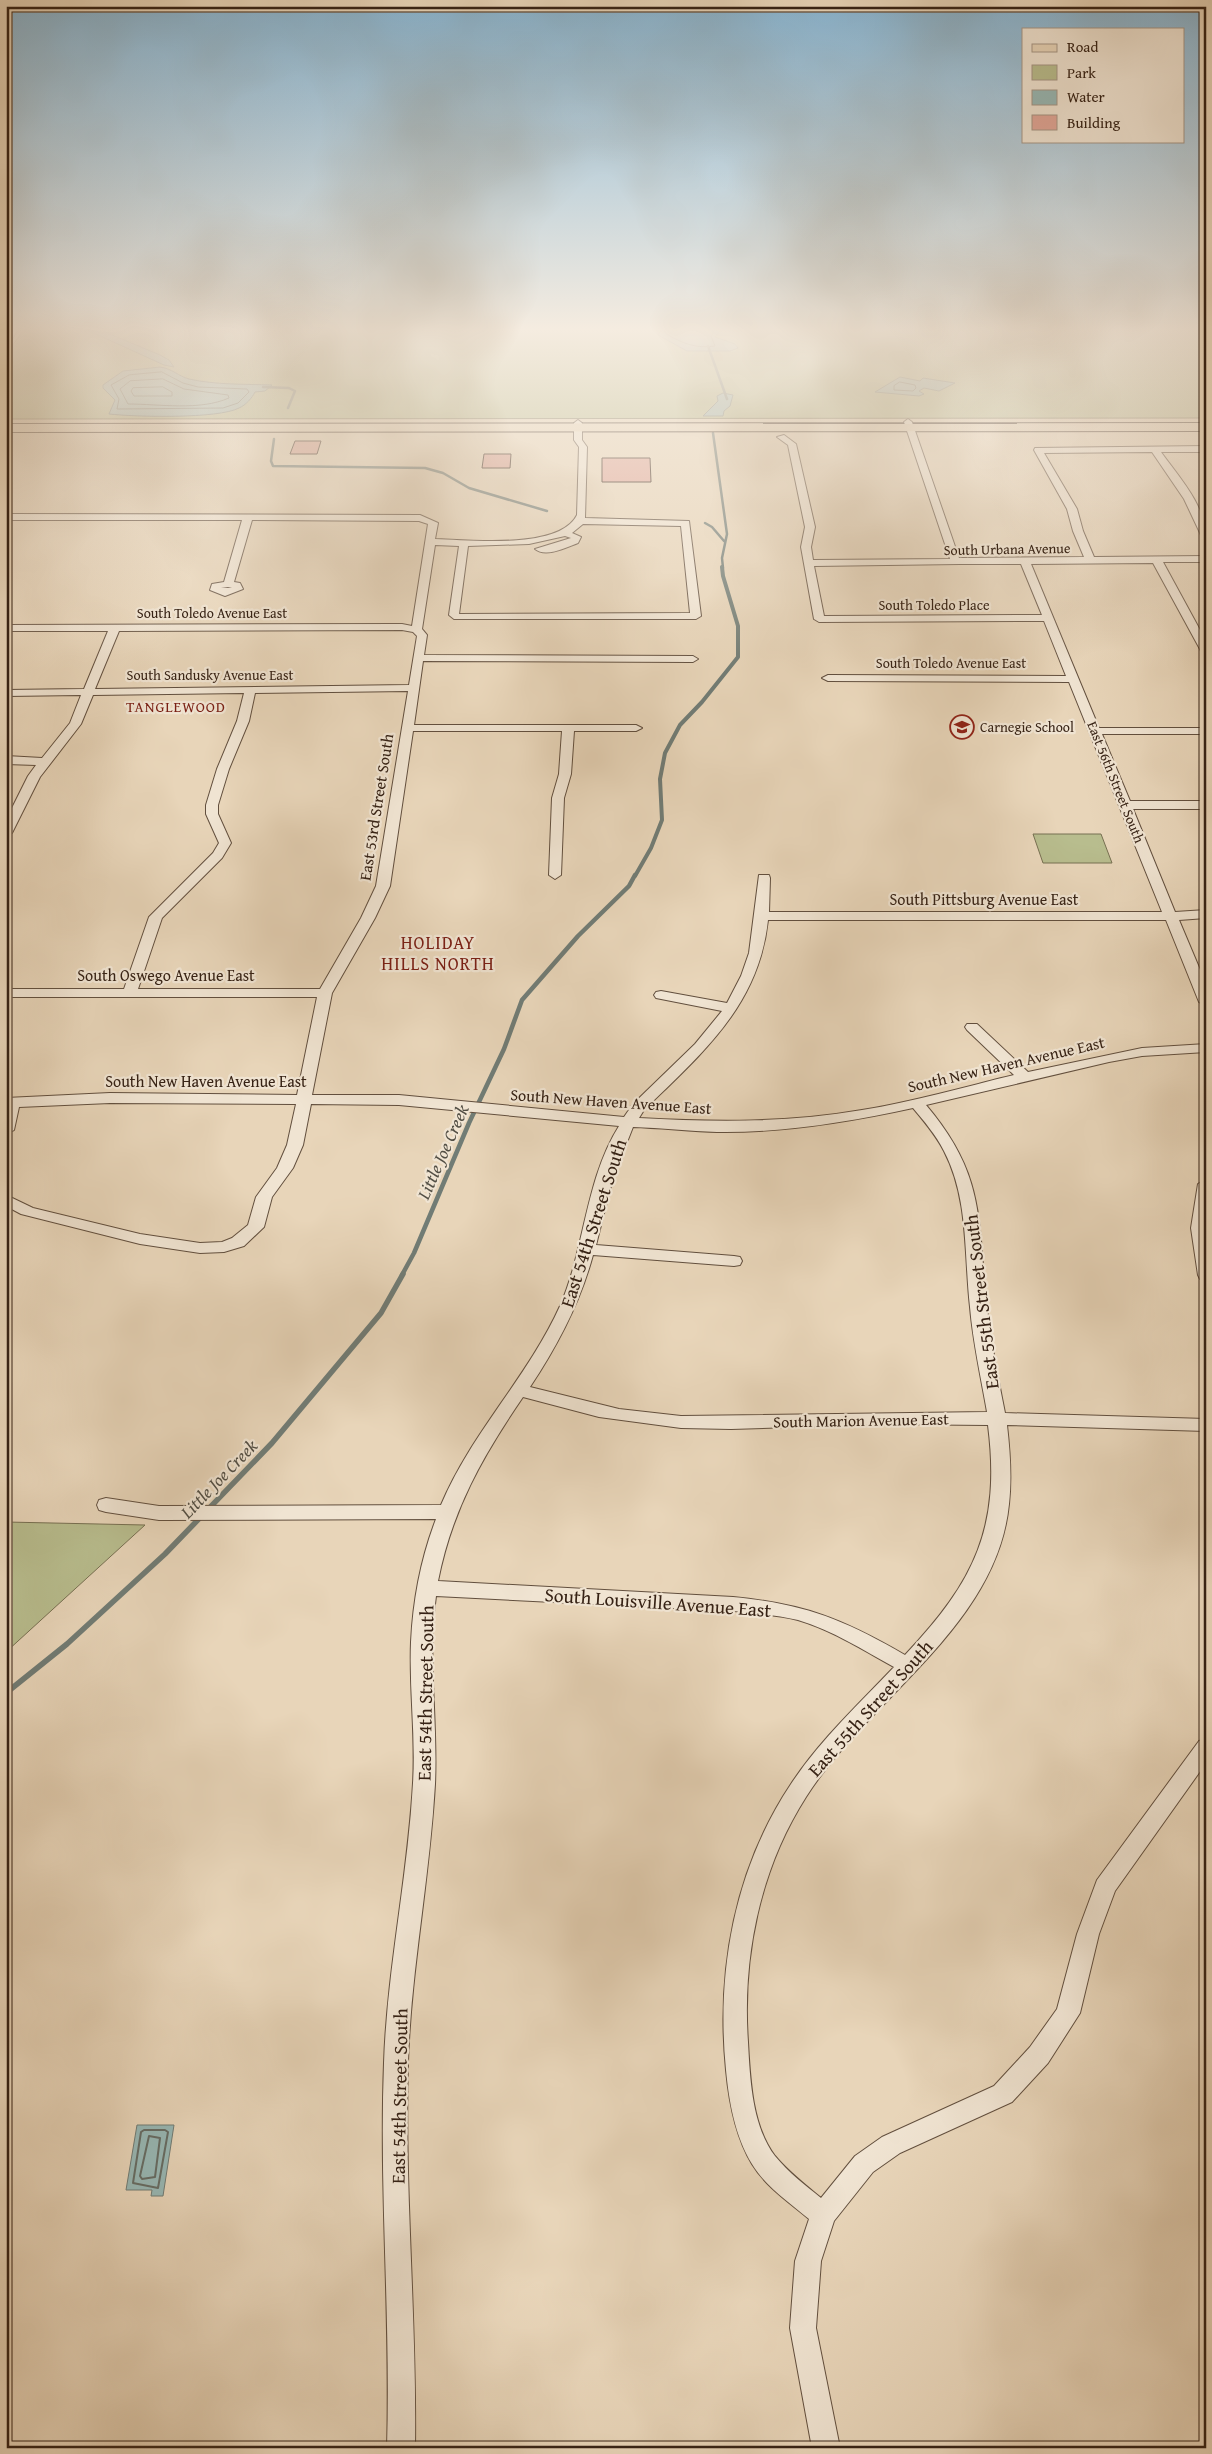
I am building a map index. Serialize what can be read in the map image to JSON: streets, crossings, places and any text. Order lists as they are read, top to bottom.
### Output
{
  "streets": {
    "street": [
      "South Urbana Avenue",
      "South Toledo Place",
      "South Toledo Avenue East",
      "South Sandusky Avenue East",
      "East 56th Street South",
      "East 53rd Street South",
      "South Pittsburg Avenue East",
      "South Oswego Avenue East",
      "South New Haven Avenue East",
      "East 54th Street South",
      "East 55th Street South",
      "South Marion Avenue East",
      "South Louisville Avenue East"
    ]
  },
  "crossings": [
    ["South Urbana Avenue", "South Toledo Place"],
    ["South Urbana Avenue", "East 56th Street South"],
    ["South Toledo Place", "East 56th Street South"],
    ["South Toledo Avenue East", "East 56th Street South"],
    ["South Toledo Avenue East", "East 53rd Street South"],
    ["South Sandusky Avenue East", "East 53rd Street South"],
    ["East 56th Street South", "South Pittsburg Avenue East"],
    ["East 53rd Street South", "South Oswego Avenue East"],
    ["East 53rd Street South", "South New Haven Avenue East"],
    ["South Pittsburg Avenue East", "East 54th Street South"],
    ["South New Haven Avenue East", "East 54th Street South"],
    ["South New Haven Avenue East", "East 55th Street South"],
    ["East 54th Street South", "South Marion Avenue East"],
    ["East 54th Street South", "South Louisville Avenue East"],
    ["East 55th Street South", "South Marion Avenue East"],
    ["East 55th Street South", "South Louisville Avenue East"]
  ],
  "districts": ["TANGLEWOOD", "HOLIDAY HILLS NORTH"],
  "water": ["Little Joe Creek"],
  "places": {
    "school or university": ["Carnegie School"]
  },
  "legend": [
    "Road",
    "Park",
    "Water",
    "Building"
  ]
}
